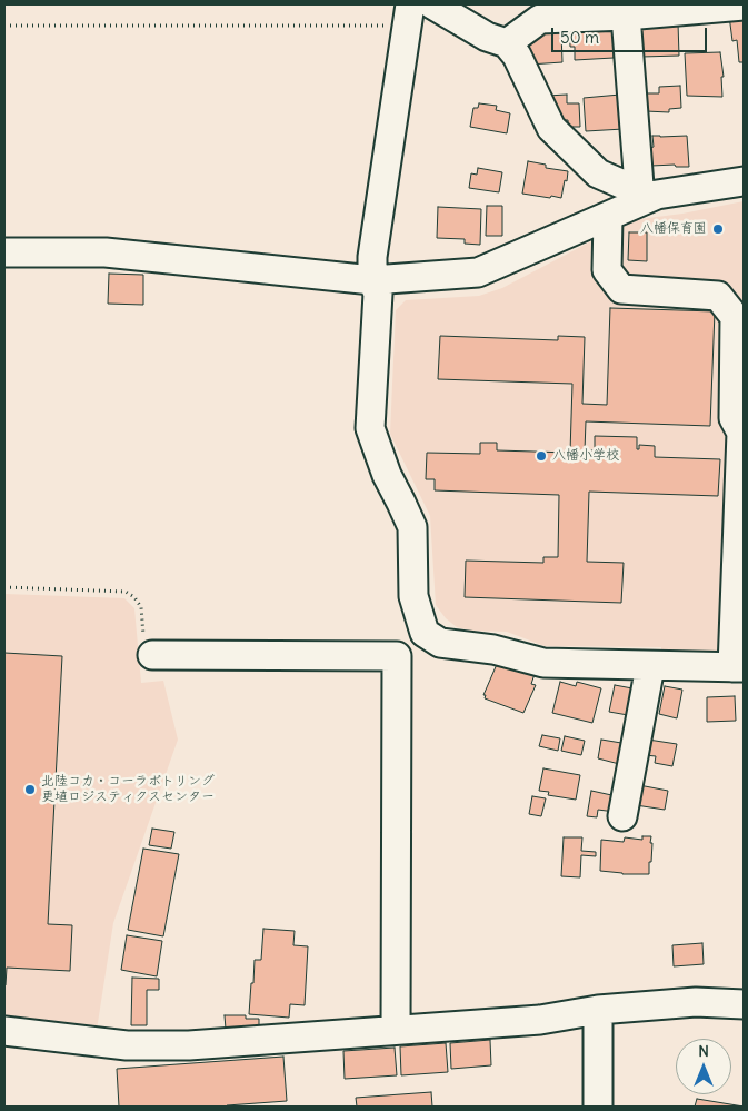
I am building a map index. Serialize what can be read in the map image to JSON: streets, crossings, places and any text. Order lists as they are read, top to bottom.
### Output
{
  "places": ["八幡保育園", "八幡小学校", "北陸コカ・コーラボトリング 更埴ロジスティクスセンター"],
  "scale_bar": "50 m",
  "north": "top"
}
